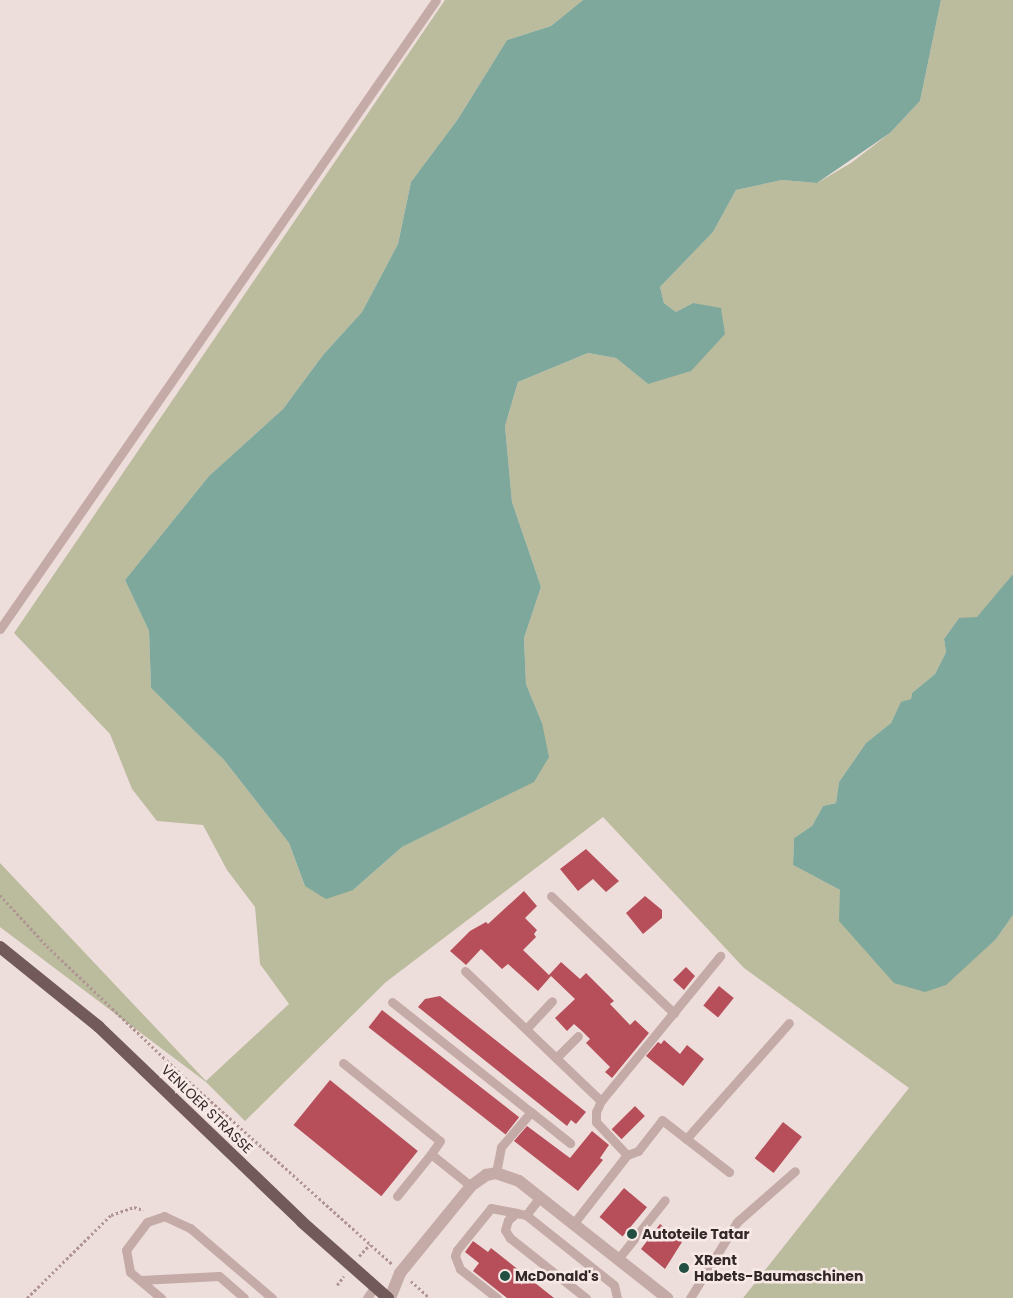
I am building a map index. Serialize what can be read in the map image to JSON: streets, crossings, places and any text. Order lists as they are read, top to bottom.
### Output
{
  "streets": {
    "main road": ["VENLOER STRASSE"]
  },
  "places": ["Autoteile Tatar", "XRent Habets-Baumaschinen", "McDonald's"]
}
